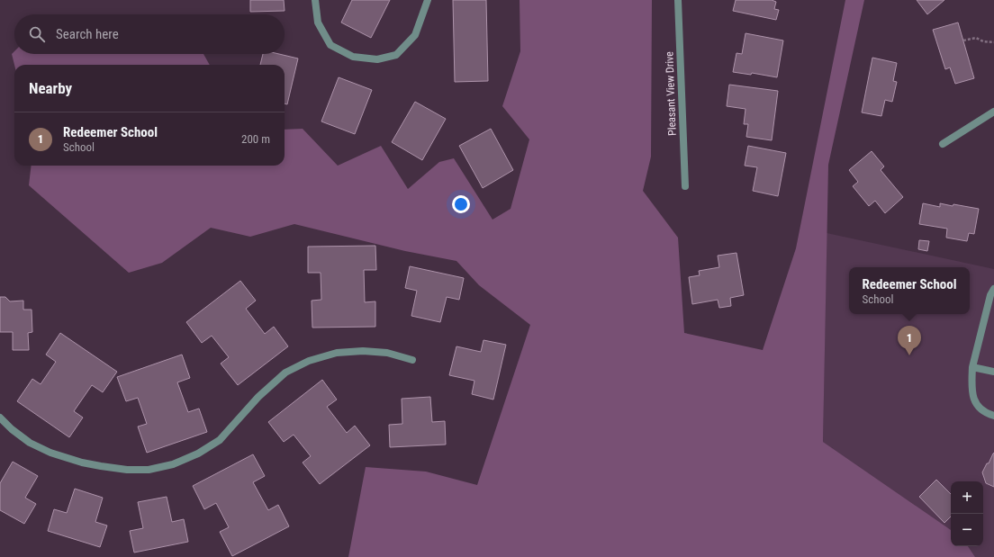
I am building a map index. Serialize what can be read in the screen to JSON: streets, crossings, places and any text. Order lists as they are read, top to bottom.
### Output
{
  "streets": {
    "street": ["Pleasant View Drive"]
  },
  "page": {
    "search": "Search here",
    "heading": "Nearby",
    "list": [
      {
        "mark": "1",
        "name": "Redeemer School",
        "note": "School",
        "value": "200 m"
      }
    ],
    "popup": ["Redeemer School", "School"],
    "pins": "1",
    "map_buttons": ["+", "−"]
  }
}
